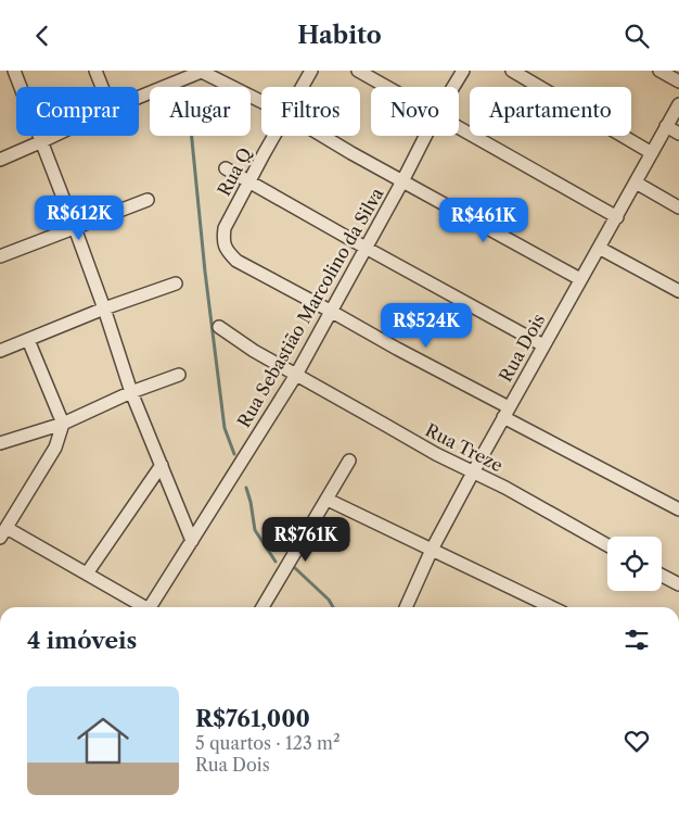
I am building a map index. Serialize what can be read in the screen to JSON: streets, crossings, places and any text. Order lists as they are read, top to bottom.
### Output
{
  "streets": {
    "street": [
      "Rua Q",
      "Rua Sebastião Marcolino da Silva",
      "Rua Dois",
      "Rua Treze"
    ]
  },
  "crossings": [
    ["Rua Q", "Rua Sebastião Marcolino da Silva"],
    ["Rua Sebastião Marcolino da Silva", "Rua Treze"],
    ["Rua Dois", "Rua Treze"]
  ],
  "page": {
    "header": "Habito",
    "chip": [
      "Comprar",
      "Alugar",
      "Filtros",
      "Novo",
      "Apartamento"
    ],
    "price": [
      "R$612K",
      "R$461K",
      "R$524K",
      "R$761K"
    ],
    "heading": "4 imóveis",
    "list": [
      {
        "name": "R$761,000",
        "note": "5 quartos · 123 m² · Rua Dois"
      }
    ]
  }
}
